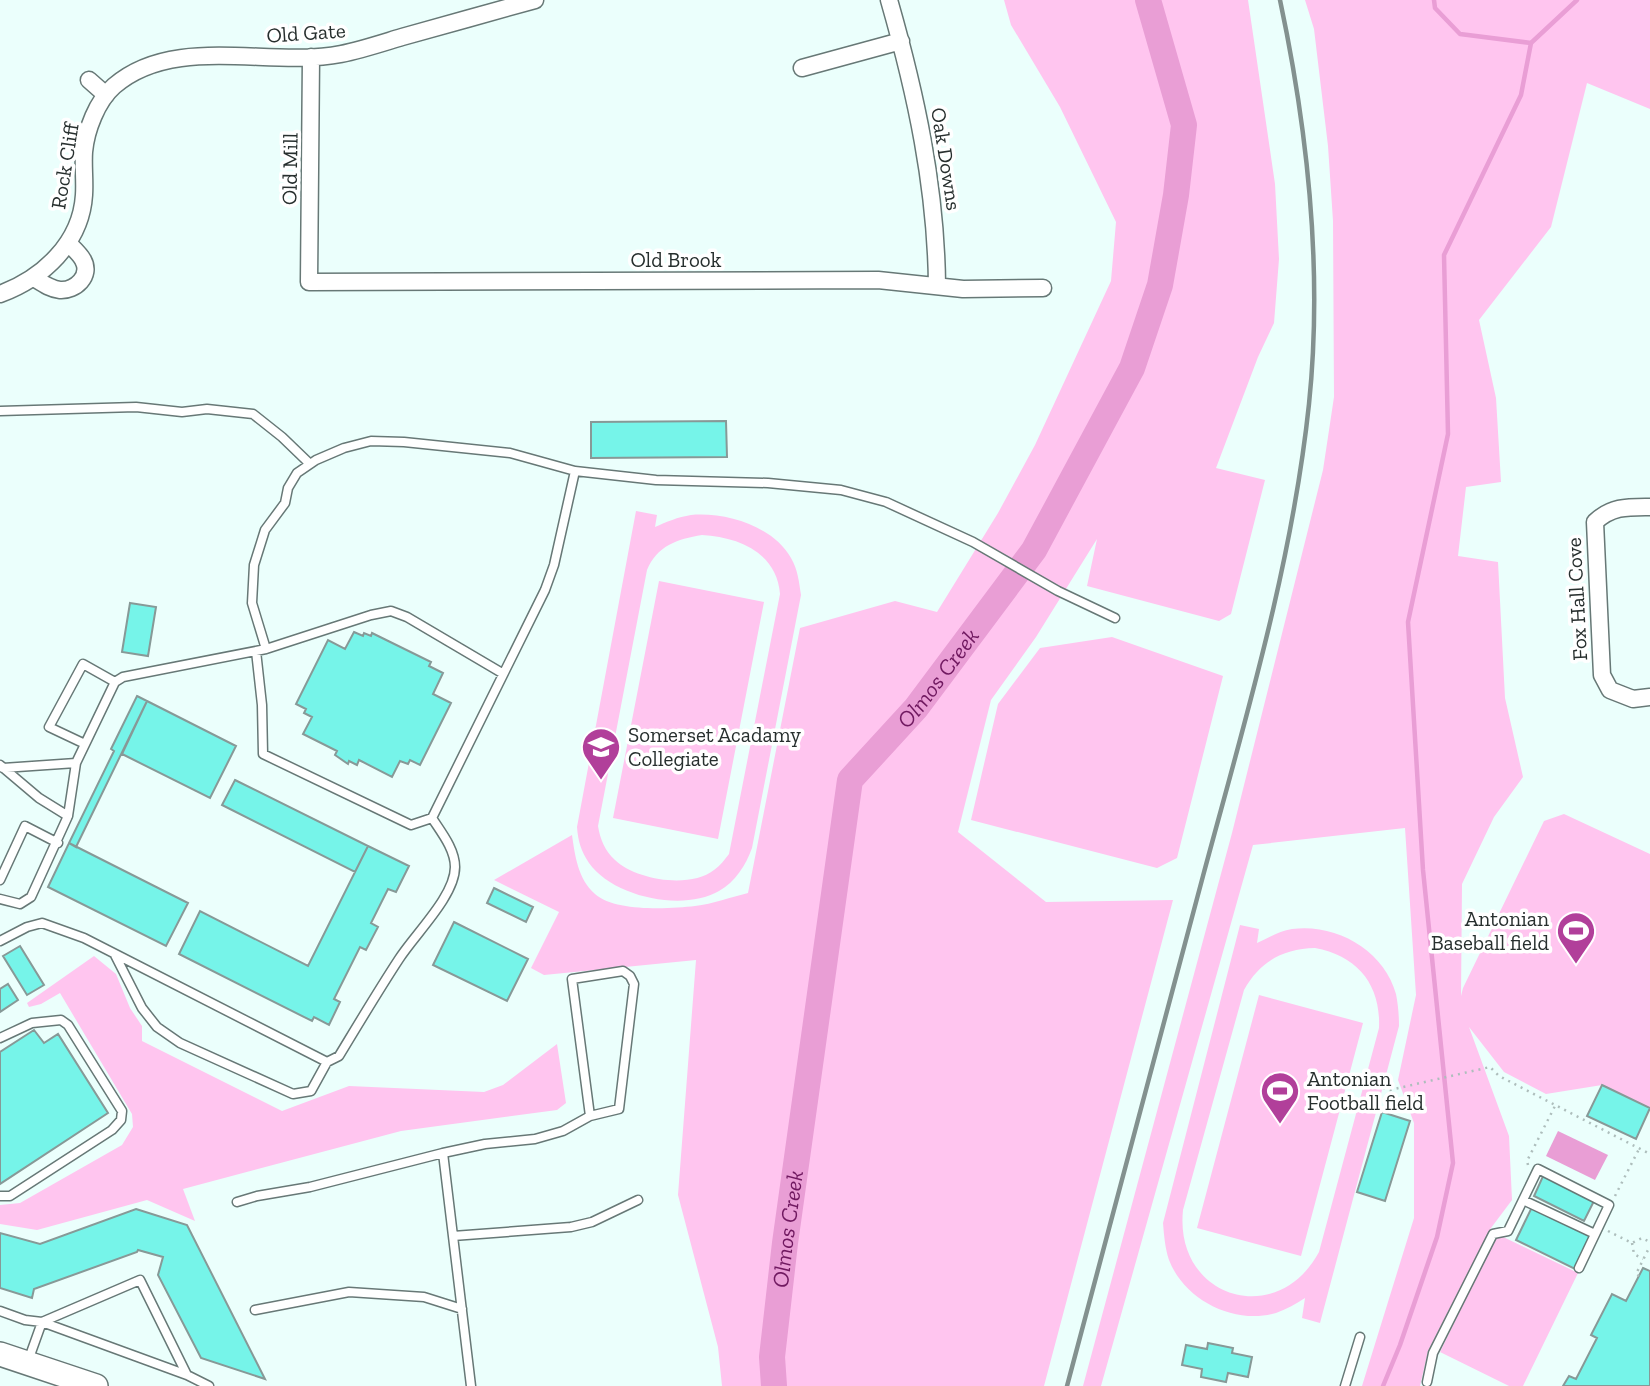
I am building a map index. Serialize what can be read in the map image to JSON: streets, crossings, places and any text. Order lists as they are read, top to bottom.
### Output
{
  "streets": {
    "street": [
      "Old Gate",
      "Oak Downs",
      "Rock Cliff",
      "Old Mill",
      "Old Brook",
      "Fox Hall Cove"
    ]
  },
  "crossings": [
    ["Old Gate", "Rock Cliff"],
    ["Old Gate", "Old Mill"],
    ["Oak Downs", "Old Brook"],
    ["Old Mill", "Old Brook"]
  ],
  "water": ["Olmos Creek"],
  "places": {
    "school or university": ["Somerset Acadamy Collegiate"],
    "sports": ["Antonian Baseball field", "Antonian Football field"]
  }
}
